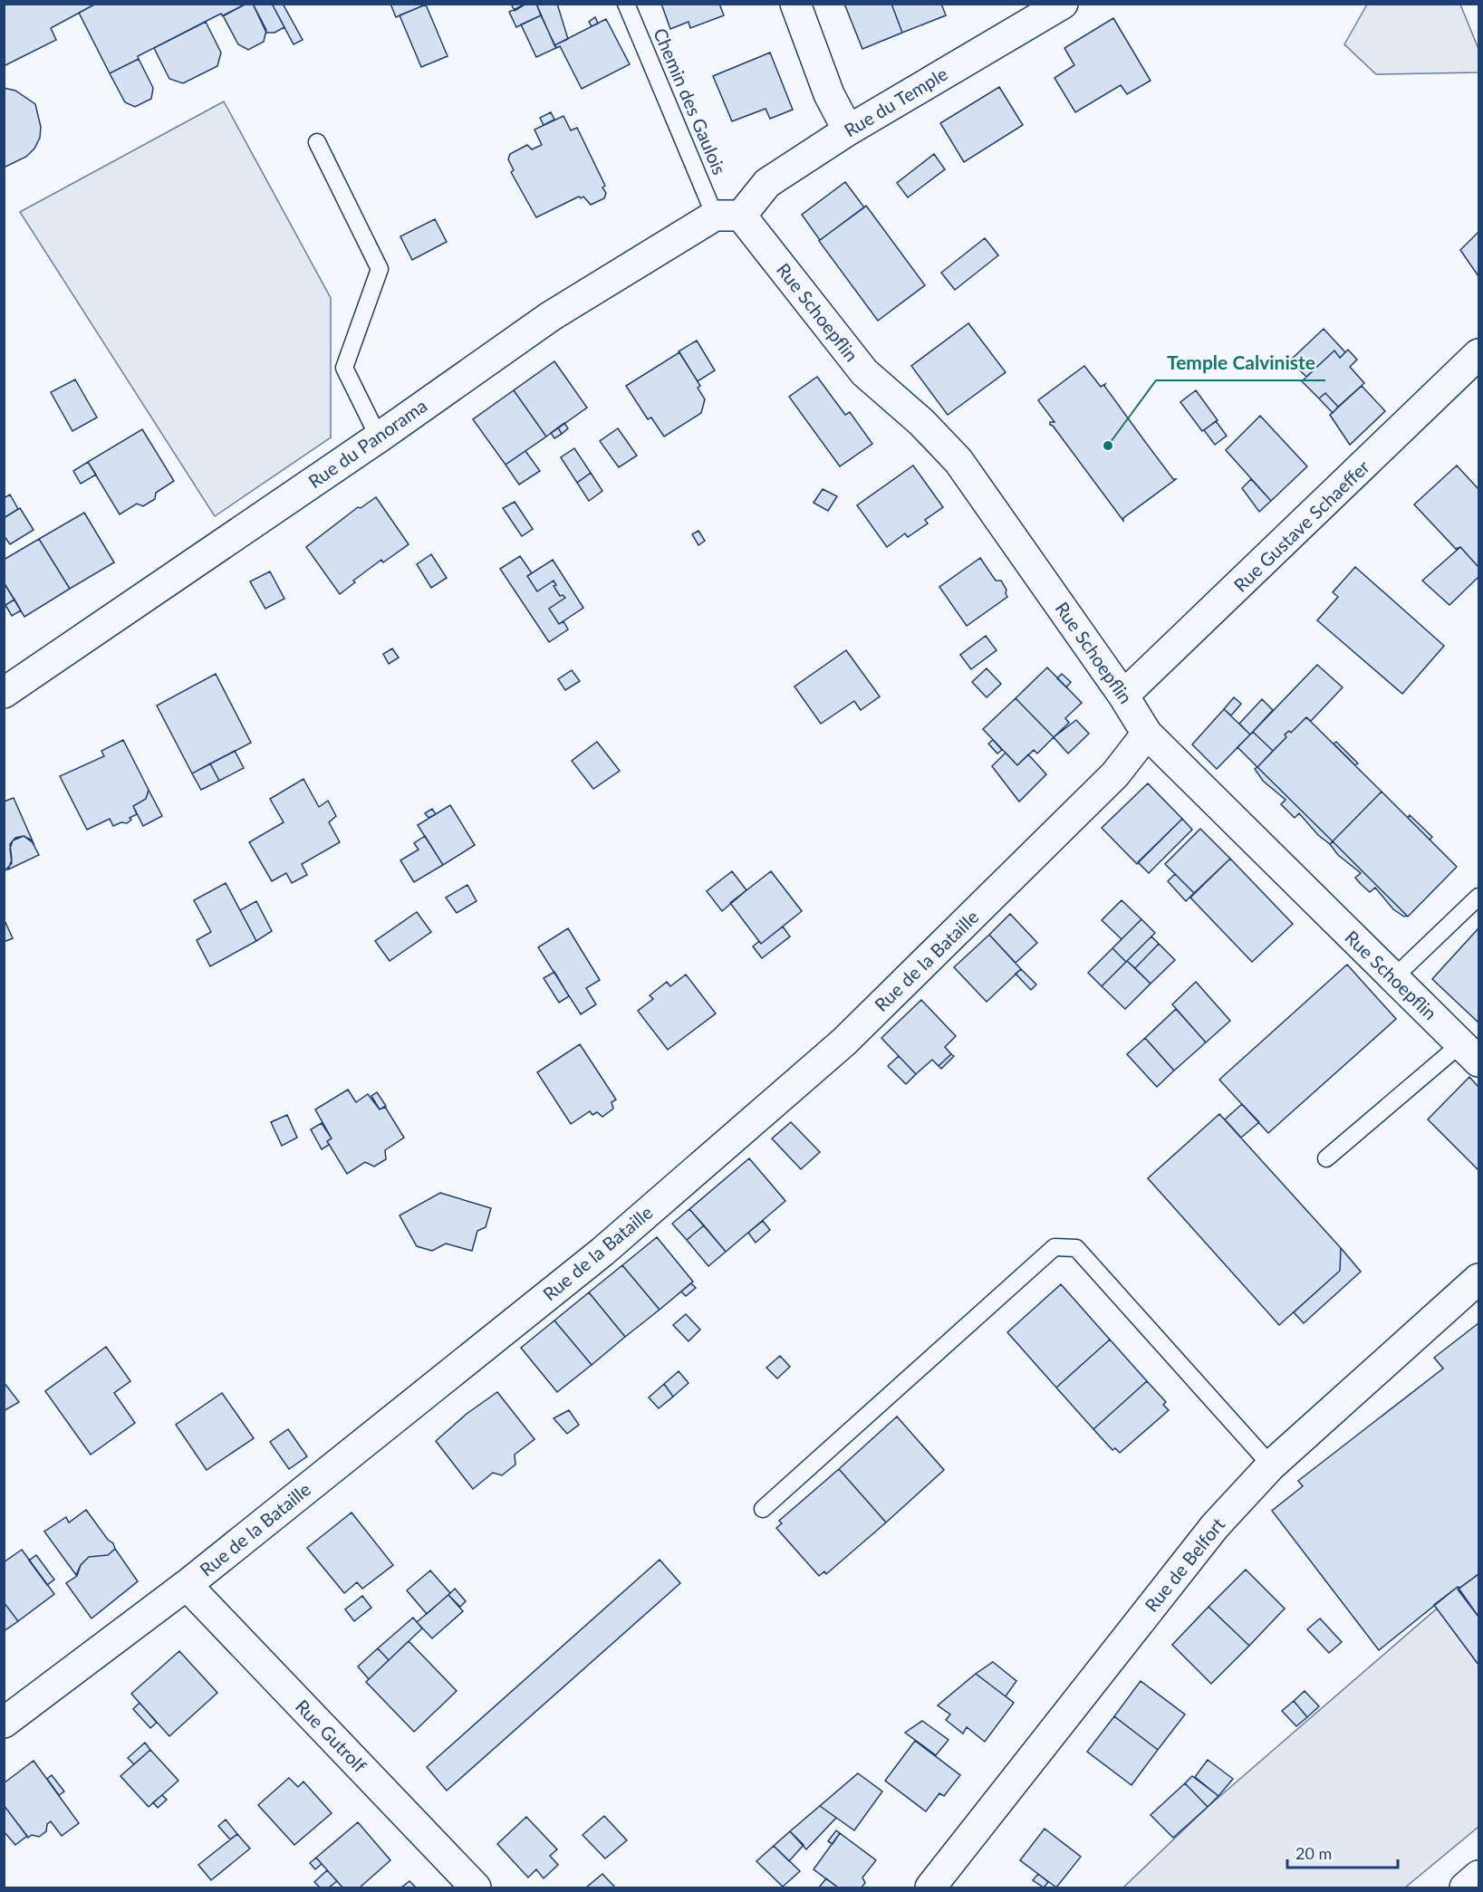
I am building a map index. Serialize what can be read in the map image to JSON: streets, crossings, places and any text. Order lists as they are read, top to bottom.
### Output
{
  "streets": {
    "street": [
      "Rue du Temple",
      "Rue Schoepflin",
      "Rue du Panorama",
      "Rue Gustave Schaeffer",
      "Rue de la Bataille",
      "Rue de Belfort",
      "Rue Gutrolf"
    ],
    "lane": ["Chemin des Gaulois"]
  },
  "crossings": [
    ["Chemin des Gaulois", "Rue du Temple"],
    ["Chemin des Gaulois", "Rue Schoepflin"],
    ["Chemin des Gaulois", "Rue du Panorama"],
    ["Rue du Temple", "Rue Schoepflin"],
    ["Rue du Temple", "Rue du Panorama"],
    ["Rue Schoepflin", "Rue du Panorama"],
    ["Rue Schoepflin", "Rue Gustave Schaeffer"],
    ["Rue Schoepflin", "Rue de la Bataille"],
    ["Rue de la Bataille", "Rue Gutrolf"]
  ],
  "places": ["Temple Calviniste"],
  "scale_bar": "20 m"
}
